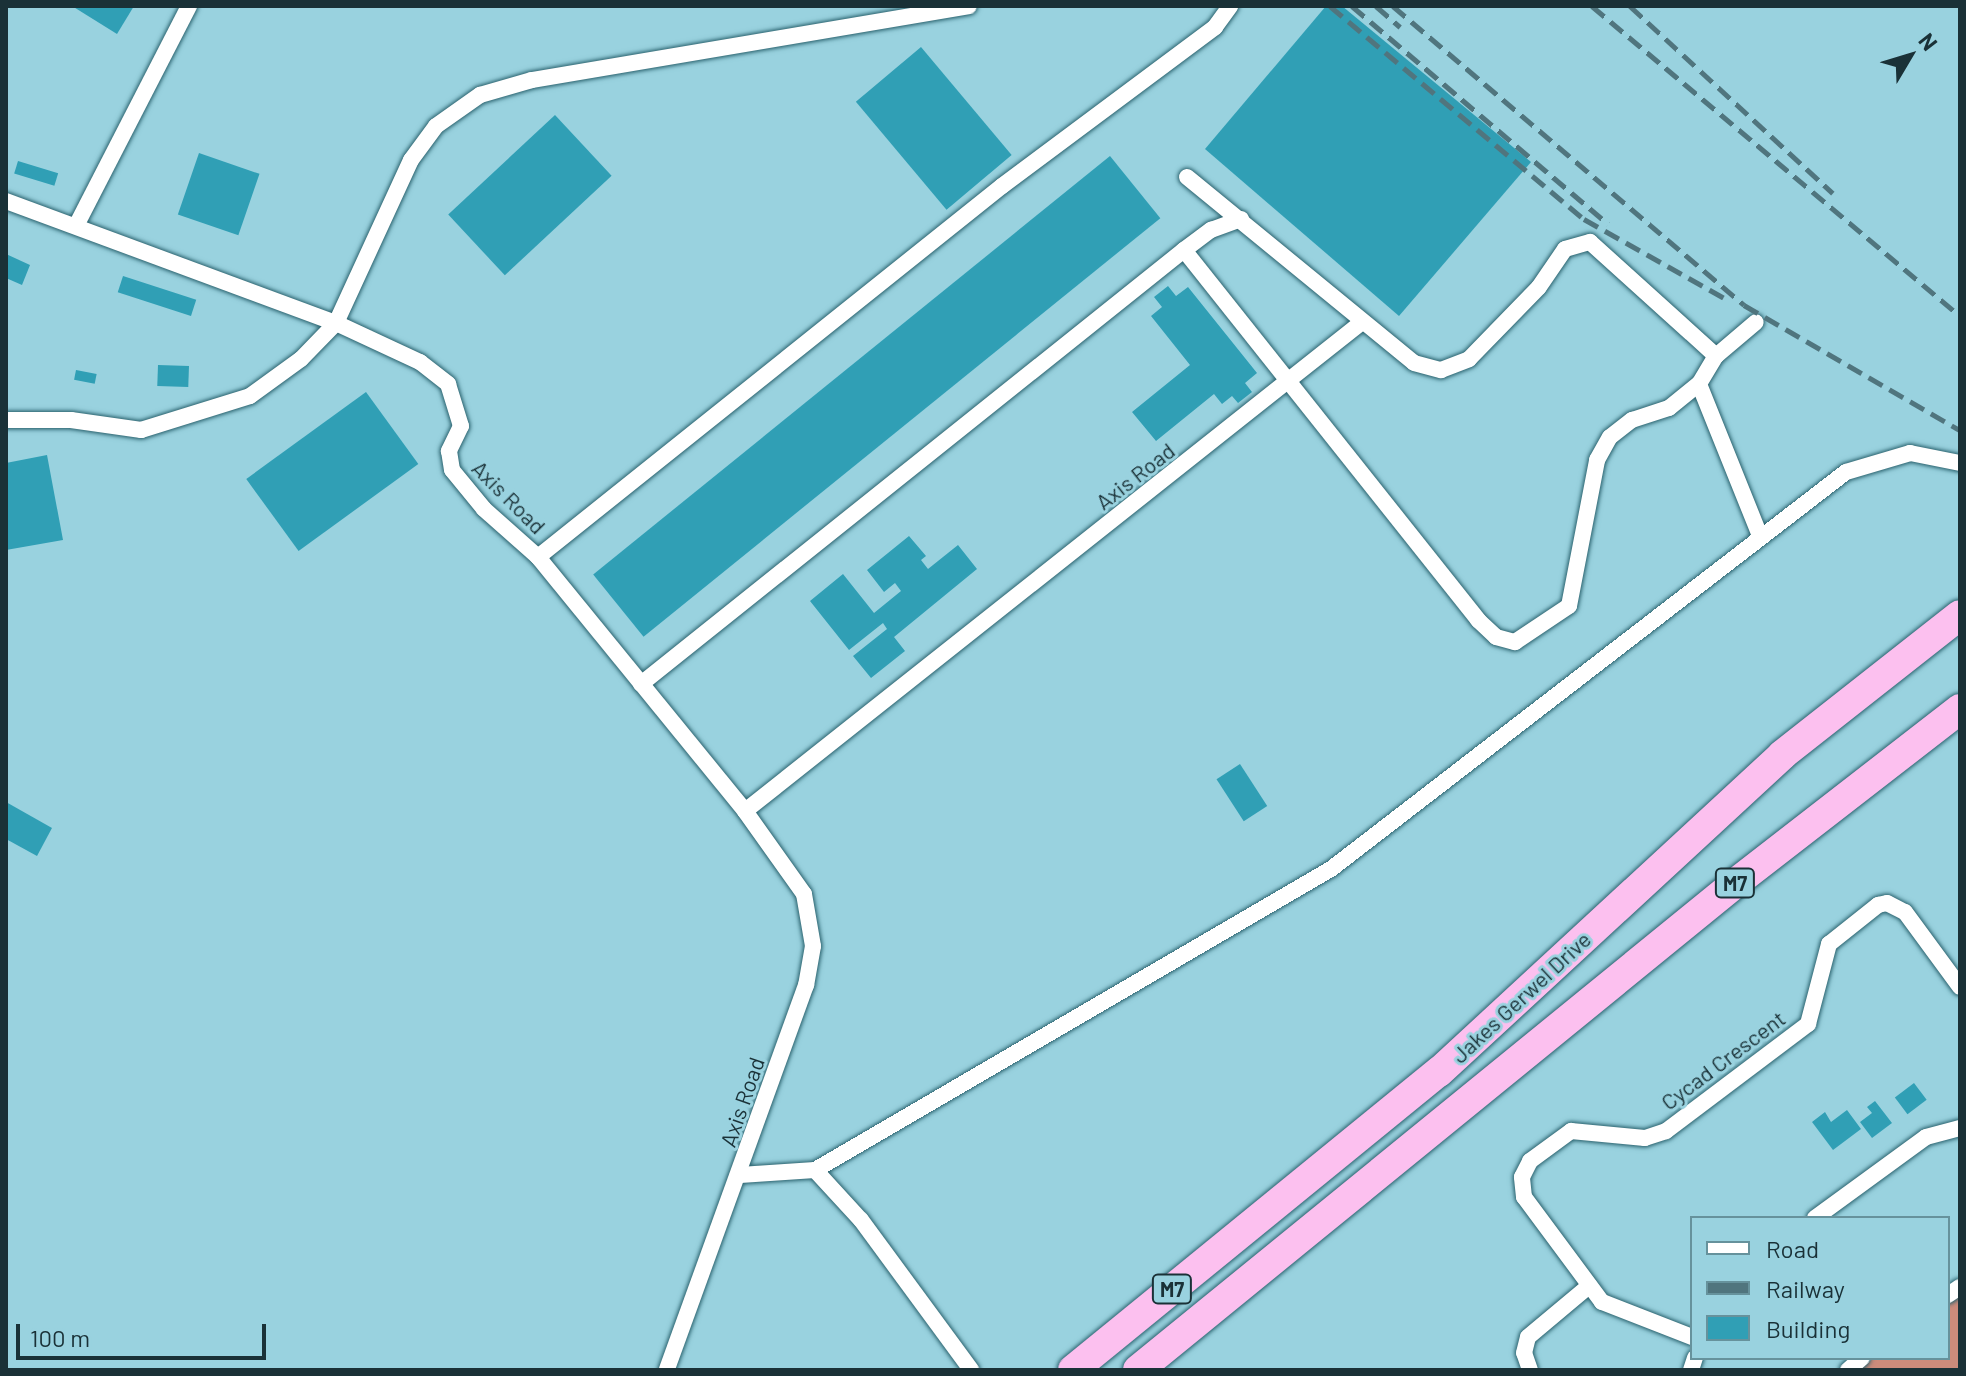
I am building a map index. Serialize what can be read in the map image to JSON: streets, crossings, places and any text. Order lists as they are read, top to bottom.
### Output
{
  "streets": {
    "highway": ["M7", "Jakes Gerwel Drive"],
    "street": ["Axis Road", "Cycad Crescent"]
  },
  "legend": ["Road", "Railway", "Building"],
  "scale_bar": "100 m",
  "north": "top right"
}
